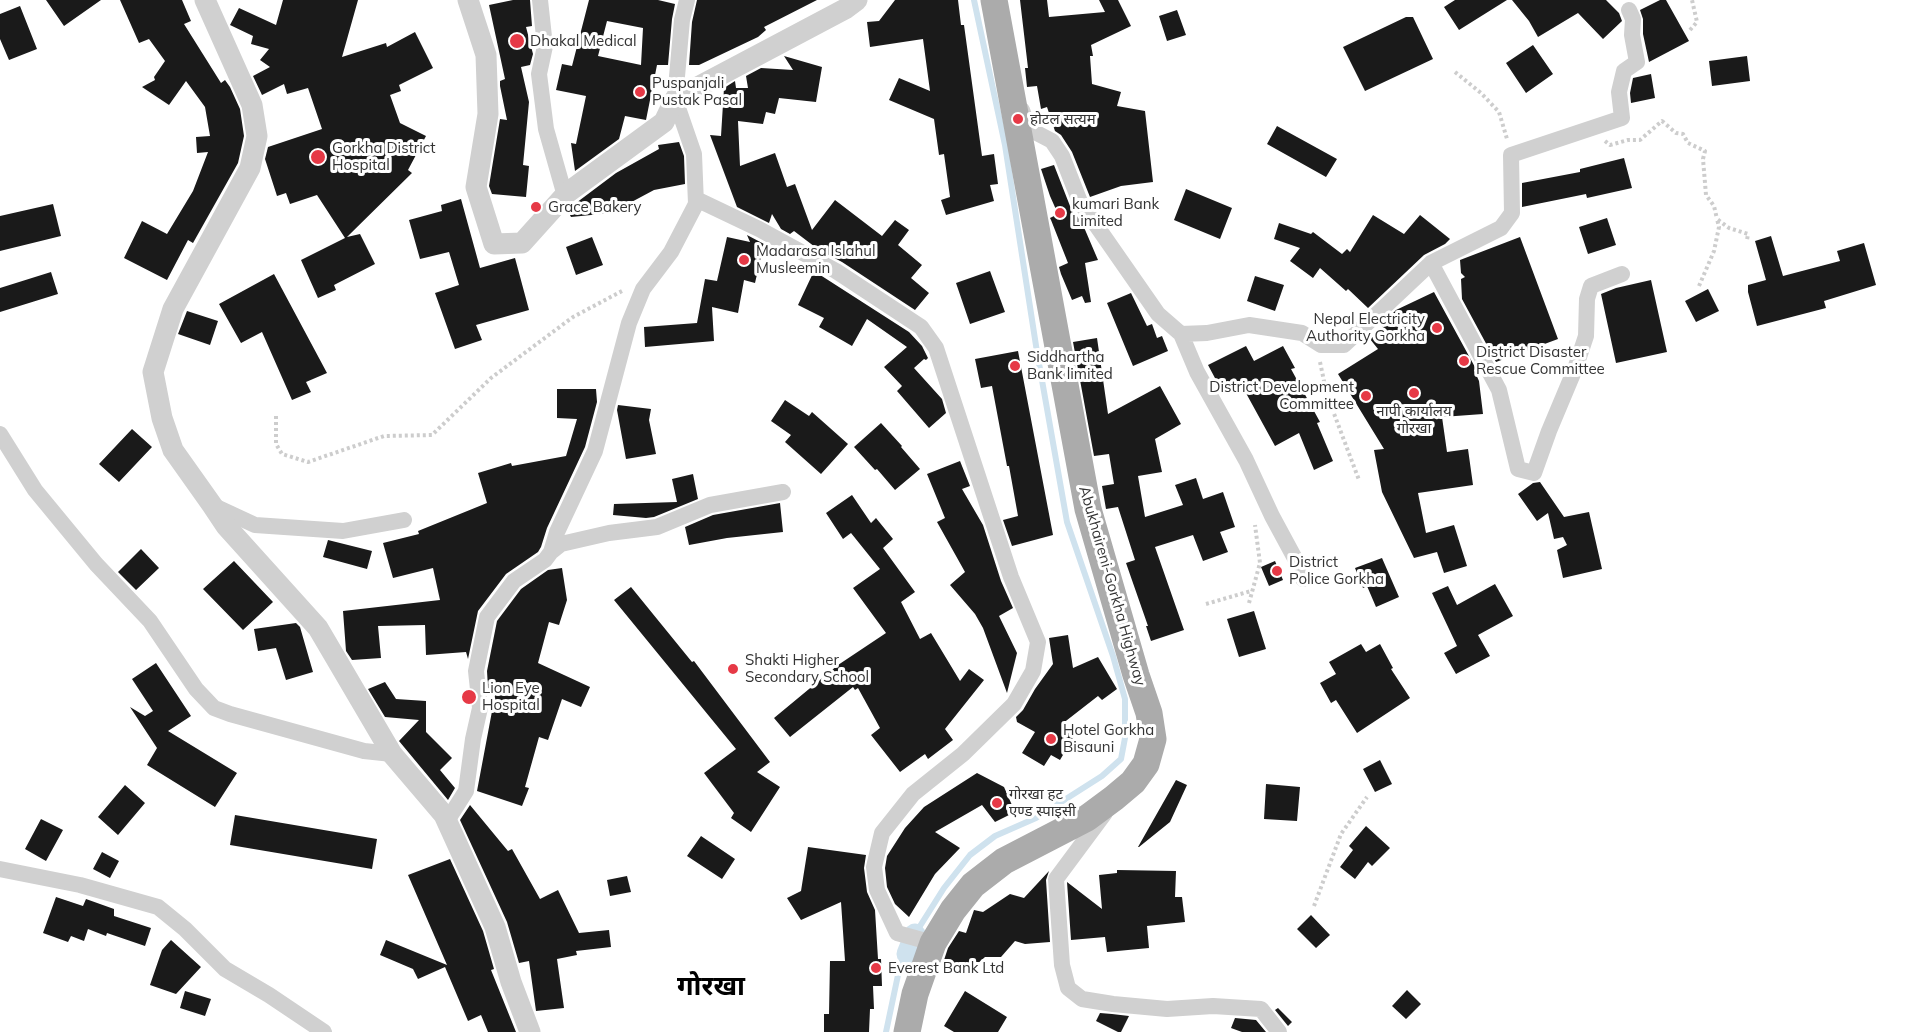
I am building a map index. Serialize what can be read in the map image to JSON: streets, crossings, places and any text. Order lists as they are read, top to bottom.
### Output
{
  "streets": {
    "main road": ["Abukhaireni-Gorkha Highway"]
  },
  "districts": ["गोरखा"],
  "places": [
    "Dhakal Medical",
    "Puspanjali Pustak Pasal",
    "होटल सत्यम",
    "Gorkha District Hospital",
    "Grace Bakery",
    "kumari Bank Limited",
    "Madarasa Islahul Musleemin",
    "Nepal Electricity Authority Gorkha",
    "District Disaster Rescue Committee",
    "Siddhartha Bank limited",
    "नापी कार्यालय गोरखा",
    "District Development Committee",
    "District Police Gorkha",
    "Shakti Higher Secondary School",
    "Lion Eye Hospital",
    "Hotel Gorkha Bisauni",
    "गोरखा हट एण्ड स्पाइसी",
    "Everest Bank Ltd"
  ]
}
